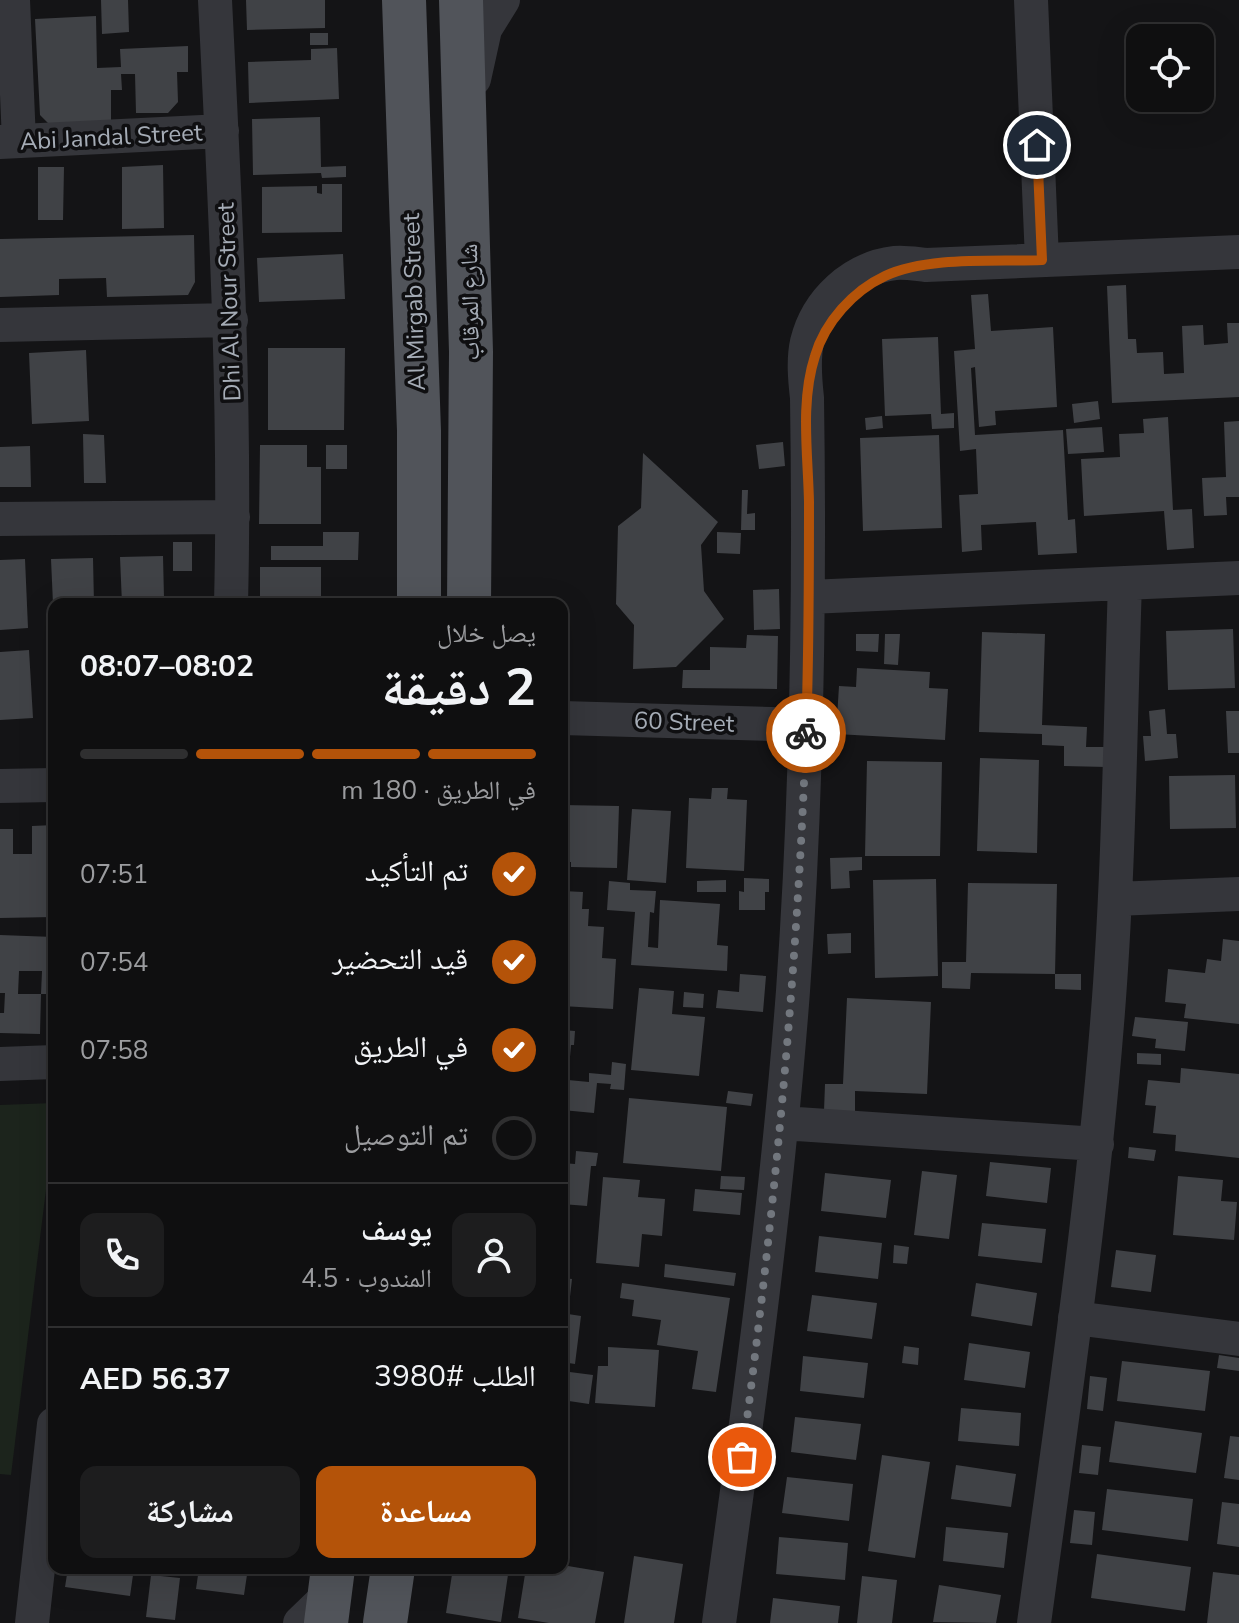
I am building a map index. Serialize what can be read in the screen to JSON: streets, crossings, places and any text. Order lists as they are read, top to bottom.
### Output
{
  "streets": {
    "main road": ["Al Mirgab Street", "شارع المرقاب"],
    "street": ["Abi Jandal Street", "Dhi Al Nour Street", "60 Street"]
  },
  "crossings": [
    ["Abi Jandal Street", "Dhi Al Nour Street"]
  ],
  "page": {
    "heading": ["2 دقيقة", "يصل خلال", "08:02–08:07"],
    "panel": [
      "يوسف",
      "المندوب · 4.5",
      "الطلب #3980",
      "AED 56.37"
    ],
    "bar": "في الطريق · 180 m",
    "list": [
      ["تم التأكيد", "07:51"],
      ["قيد التحضير", "07:54"],
      ["في الطريق", "07:58"],
      "تم التوصيل"
    ],
    "buttons": ["مساعدة", "مشاركة"]
  }
}
